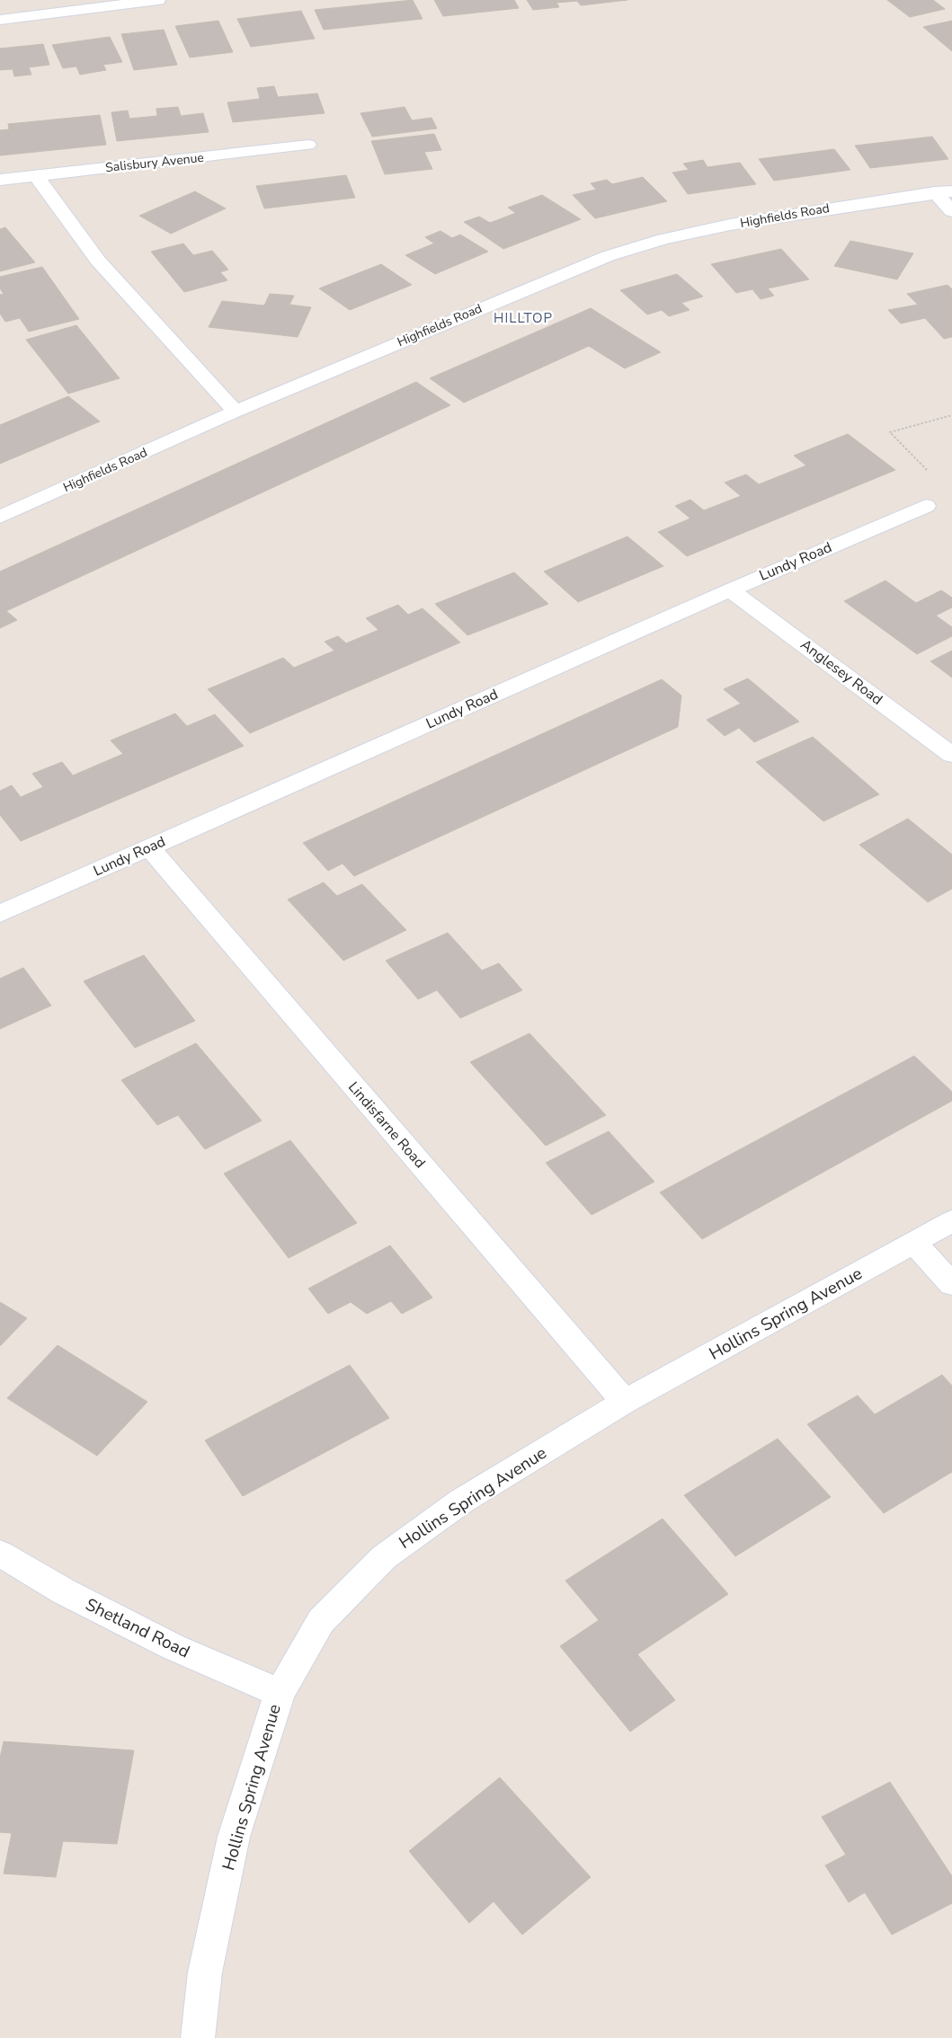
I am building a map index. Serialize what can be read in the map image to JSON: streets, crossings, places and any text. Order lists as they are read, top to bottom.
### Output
{
  "streets": {
    "street": [
      "Salisbury Avenue",
      "Highfields Road",
      "Lundy Road",
      "Anglesey Road",
      "Lindisfarne Road",
      "Hollins Spring Avenue",
      "Shetland Road"
    ]
  },
  "crossings": [
    ["Lundy Road", "Anglesey Road"],
    ["Lundy Road", "Lindisfarne Road"],
    ["Lindisfarne Road", "Hollins Spring Avenue"],
    ["Hollins Spring Avenue", "Shetland Road"]
  ],
  "districts": ["HILLTOP"]
}
